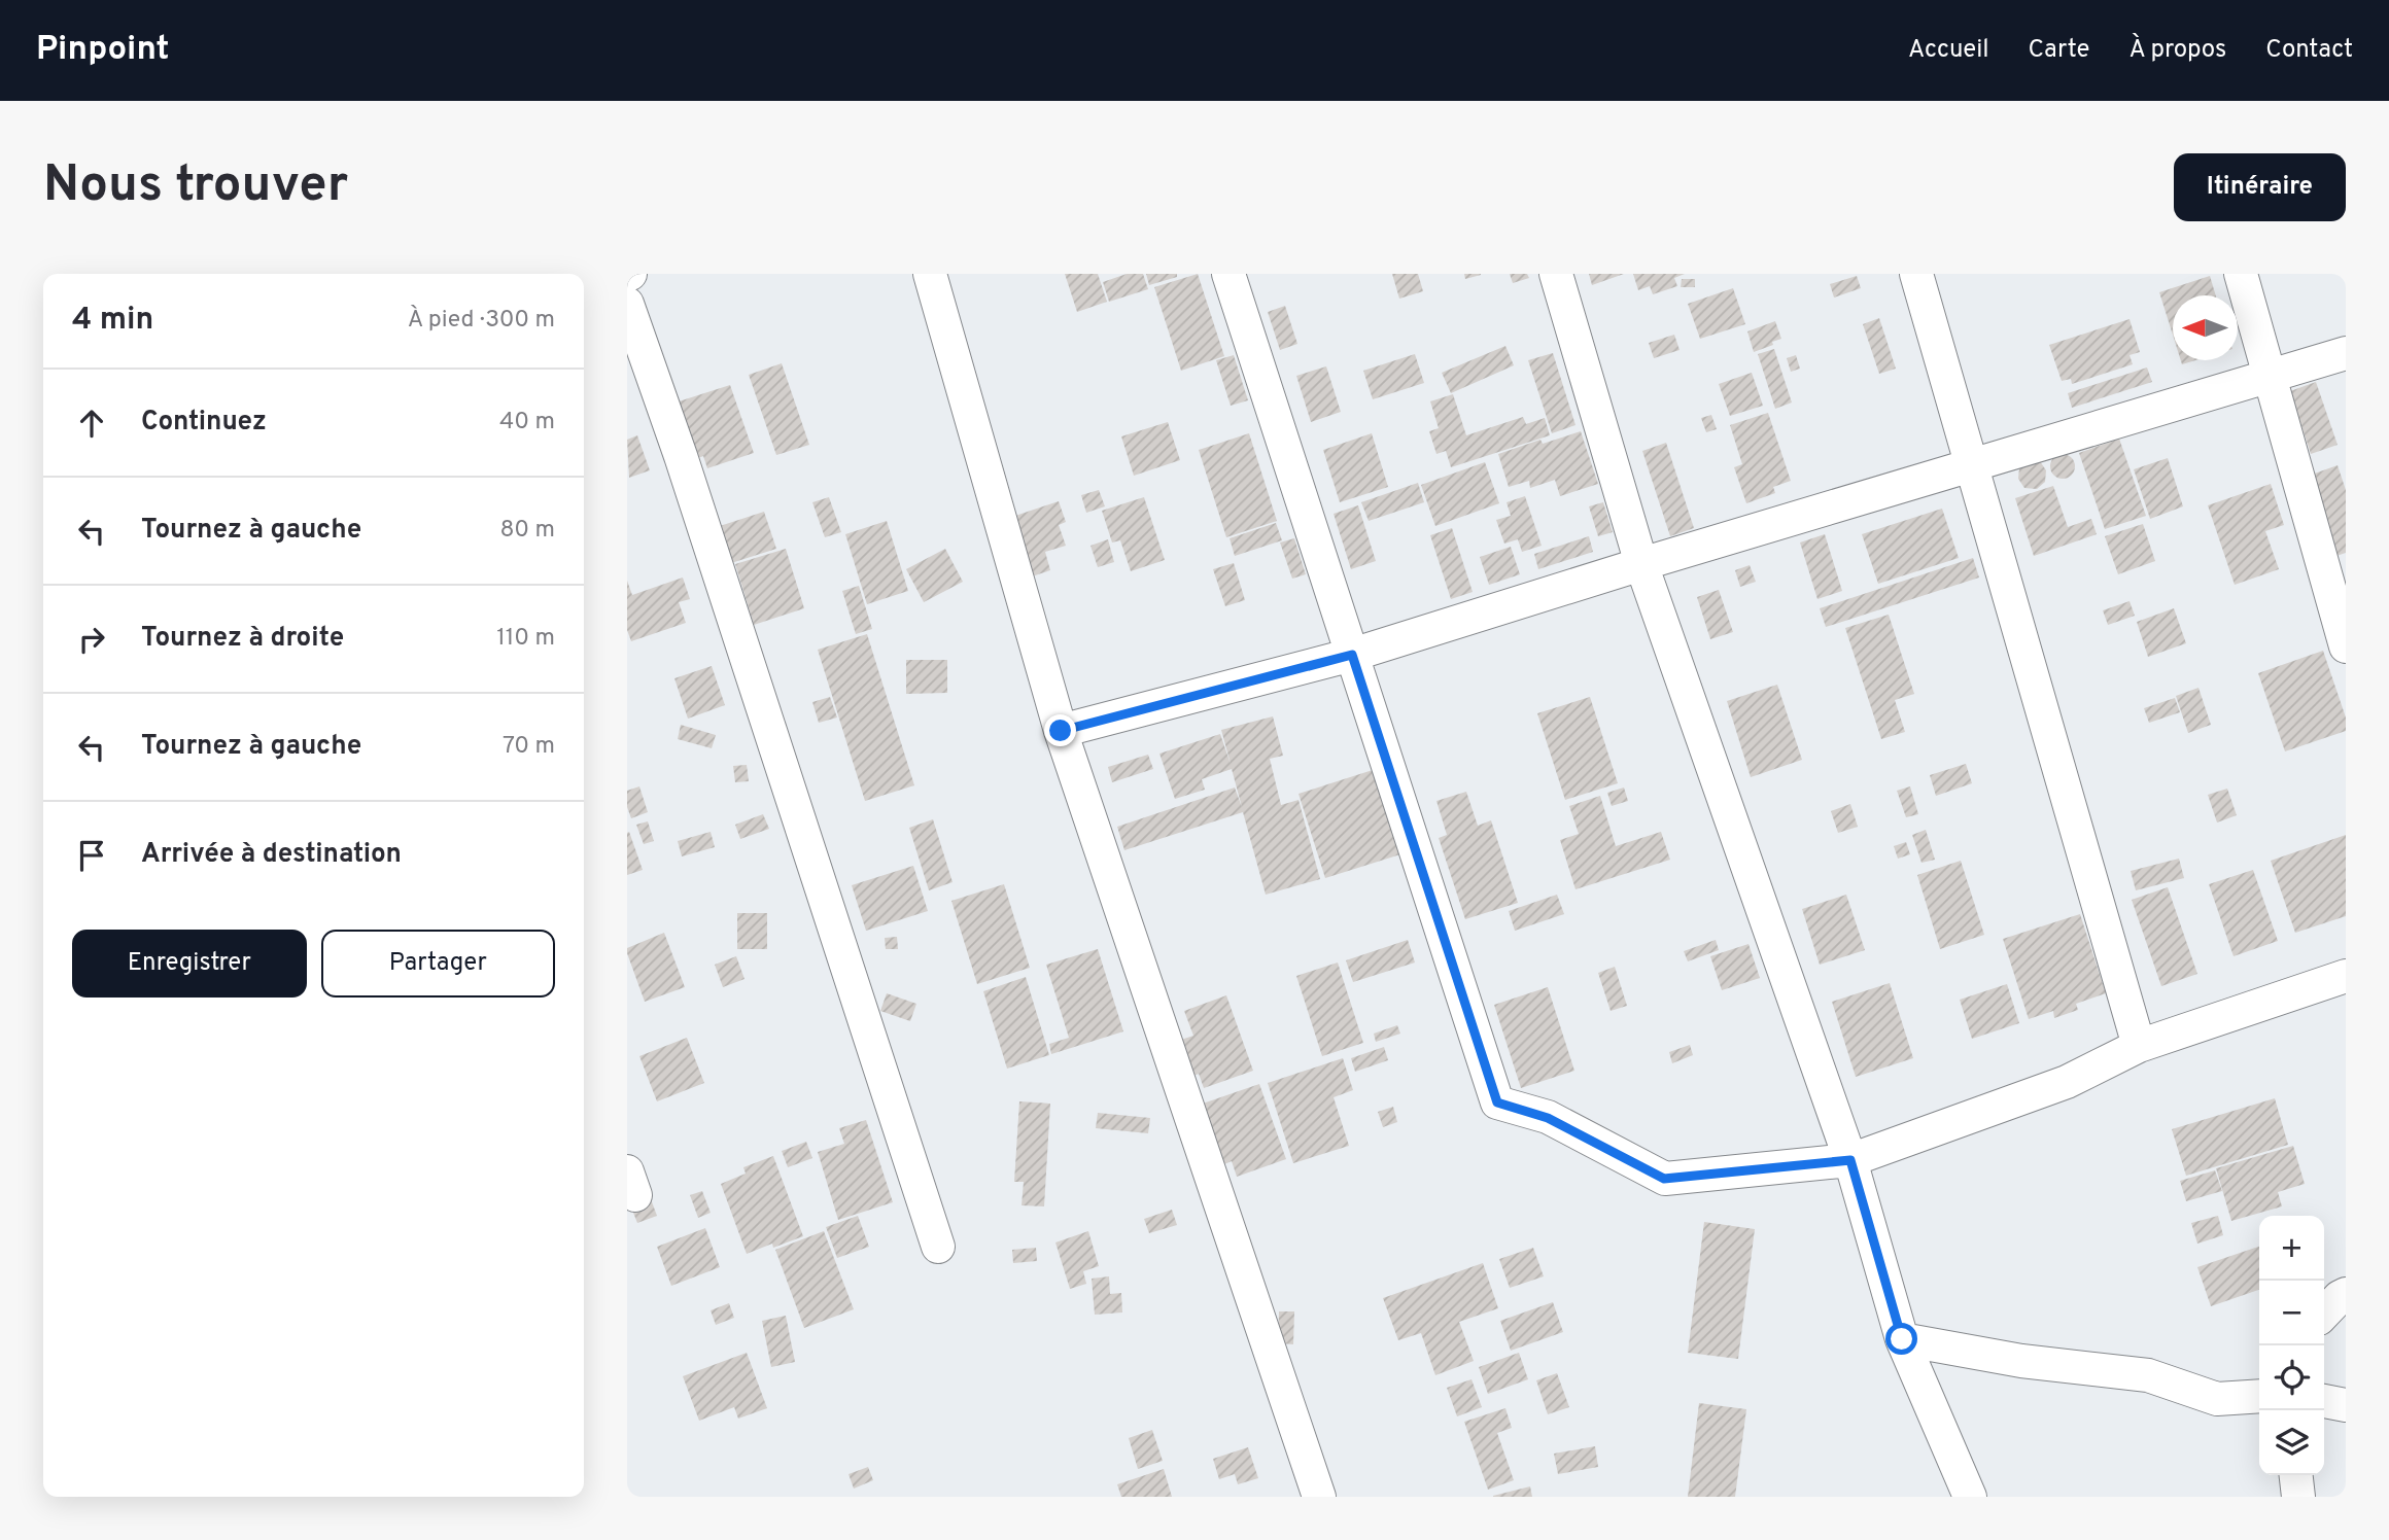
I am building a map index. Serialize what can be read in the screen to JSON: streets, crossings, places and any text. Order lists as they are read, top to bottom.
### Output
{
  "north": "left",
  "page": {
    "header": "Pinpoint",
    "nav": [
      "Accueil",
      "Carte",
      "À propos",
      "Contact"
    ],
    "buttons": [
      "Itinéraire",
      ["Enregistrer", "Partager"]
    ],
    "title": "Nous trouver",
    "heading": ["4 min", "À pied · 300 m"],
    "list": [
      ["Continuez", "40 m"],
      ["Tournez à gauche", "80 m"],
      ["Tournez à droite", "110 m"],
      ["Tournez à gauche", "70 m"],
      "Arrivée à destination"
    ],
    "map_buttons": ["+", "−"]
  }
}
